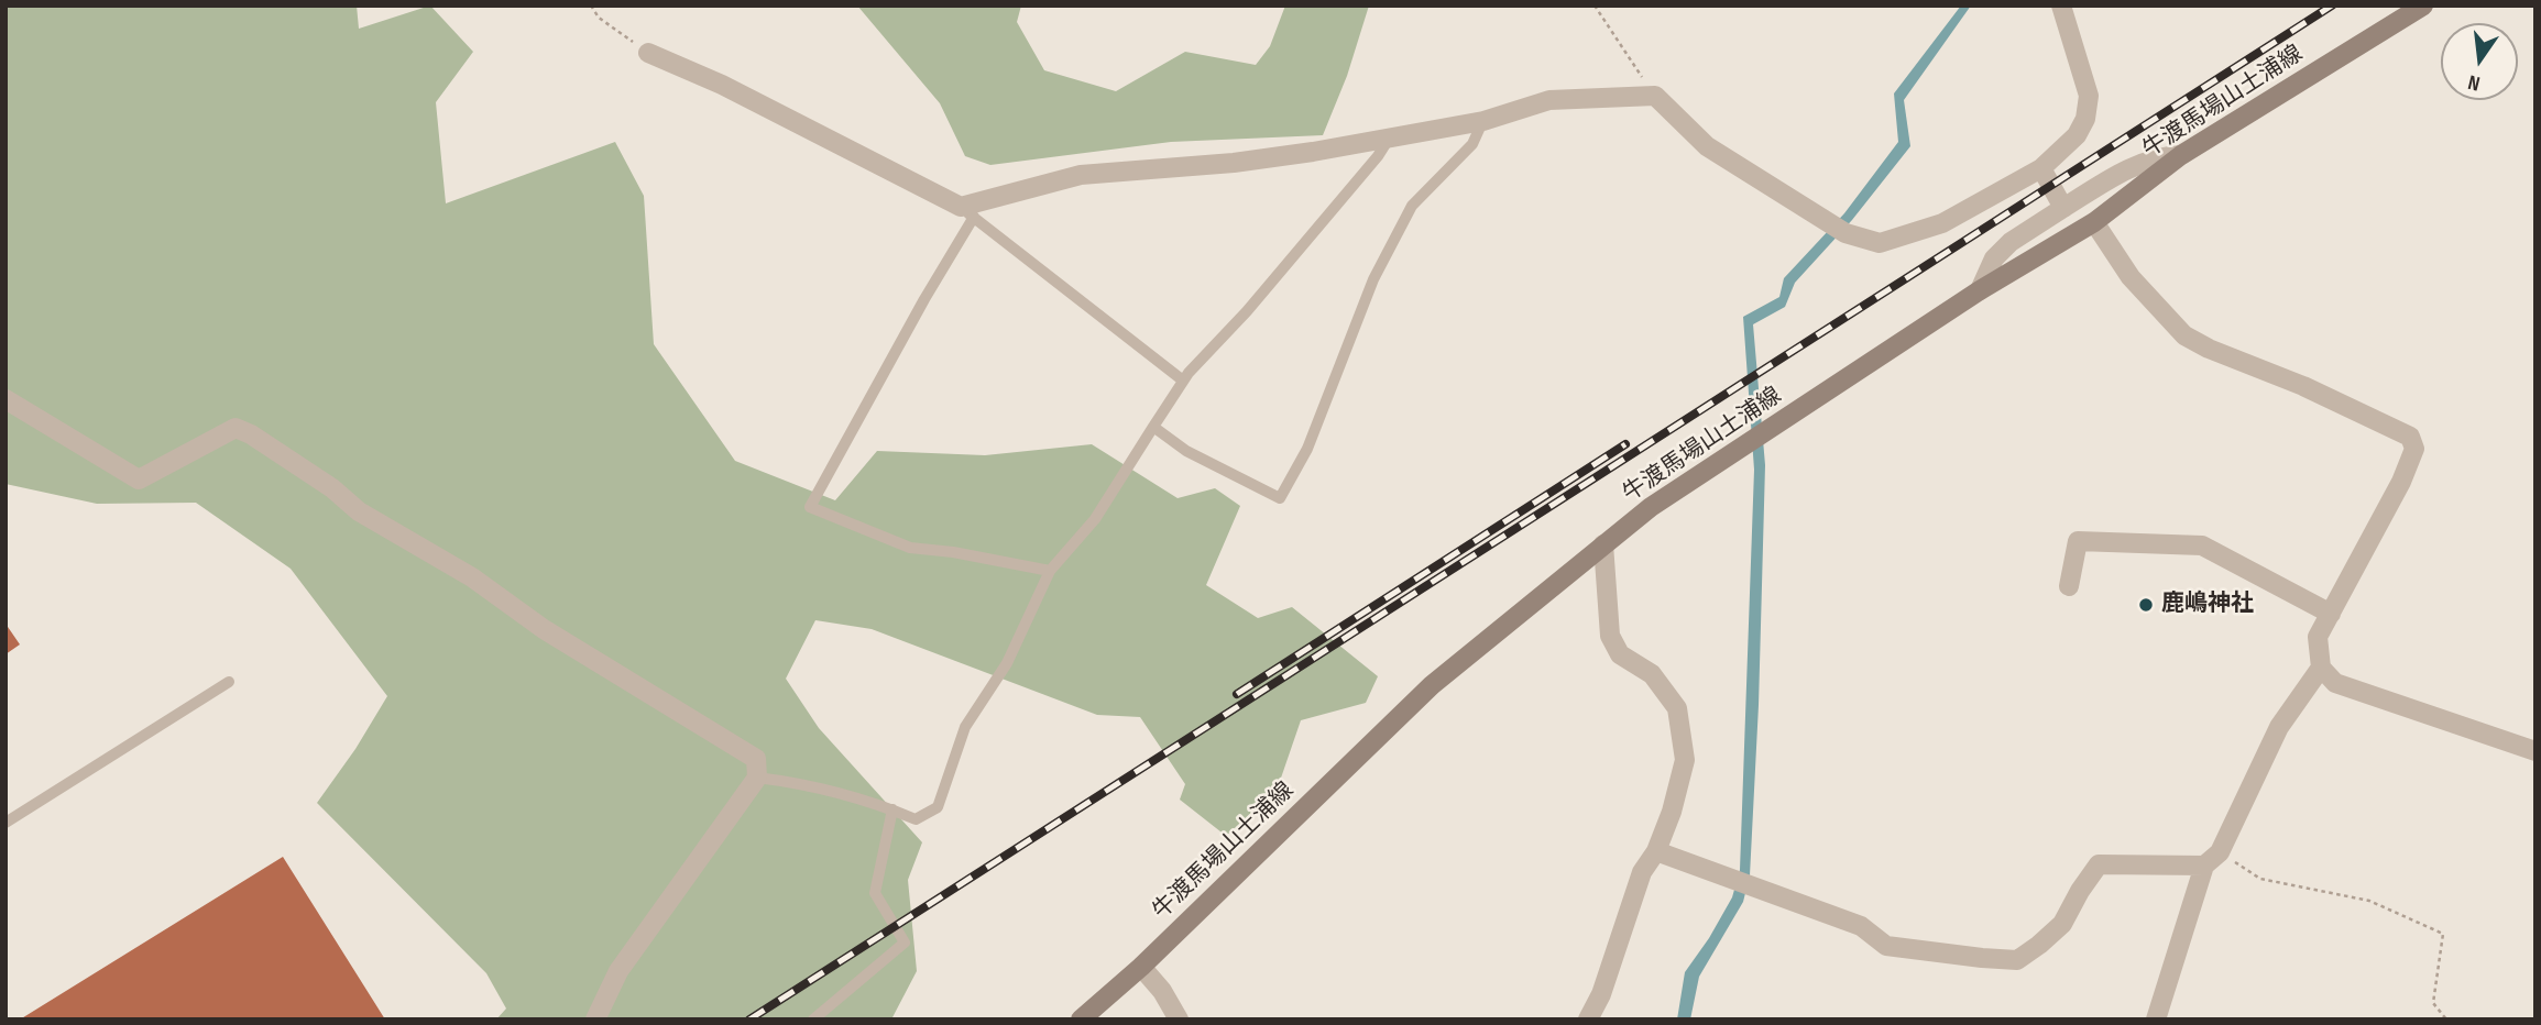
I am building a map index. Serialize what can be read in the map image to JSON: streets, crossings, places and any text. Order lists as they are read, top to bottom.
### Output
{
  "streets": {
    "main road": ["牛渡馬場山土浦線"]
  },
  "places": ["鹿嶋神社"],
  "north": "bottom"
}
